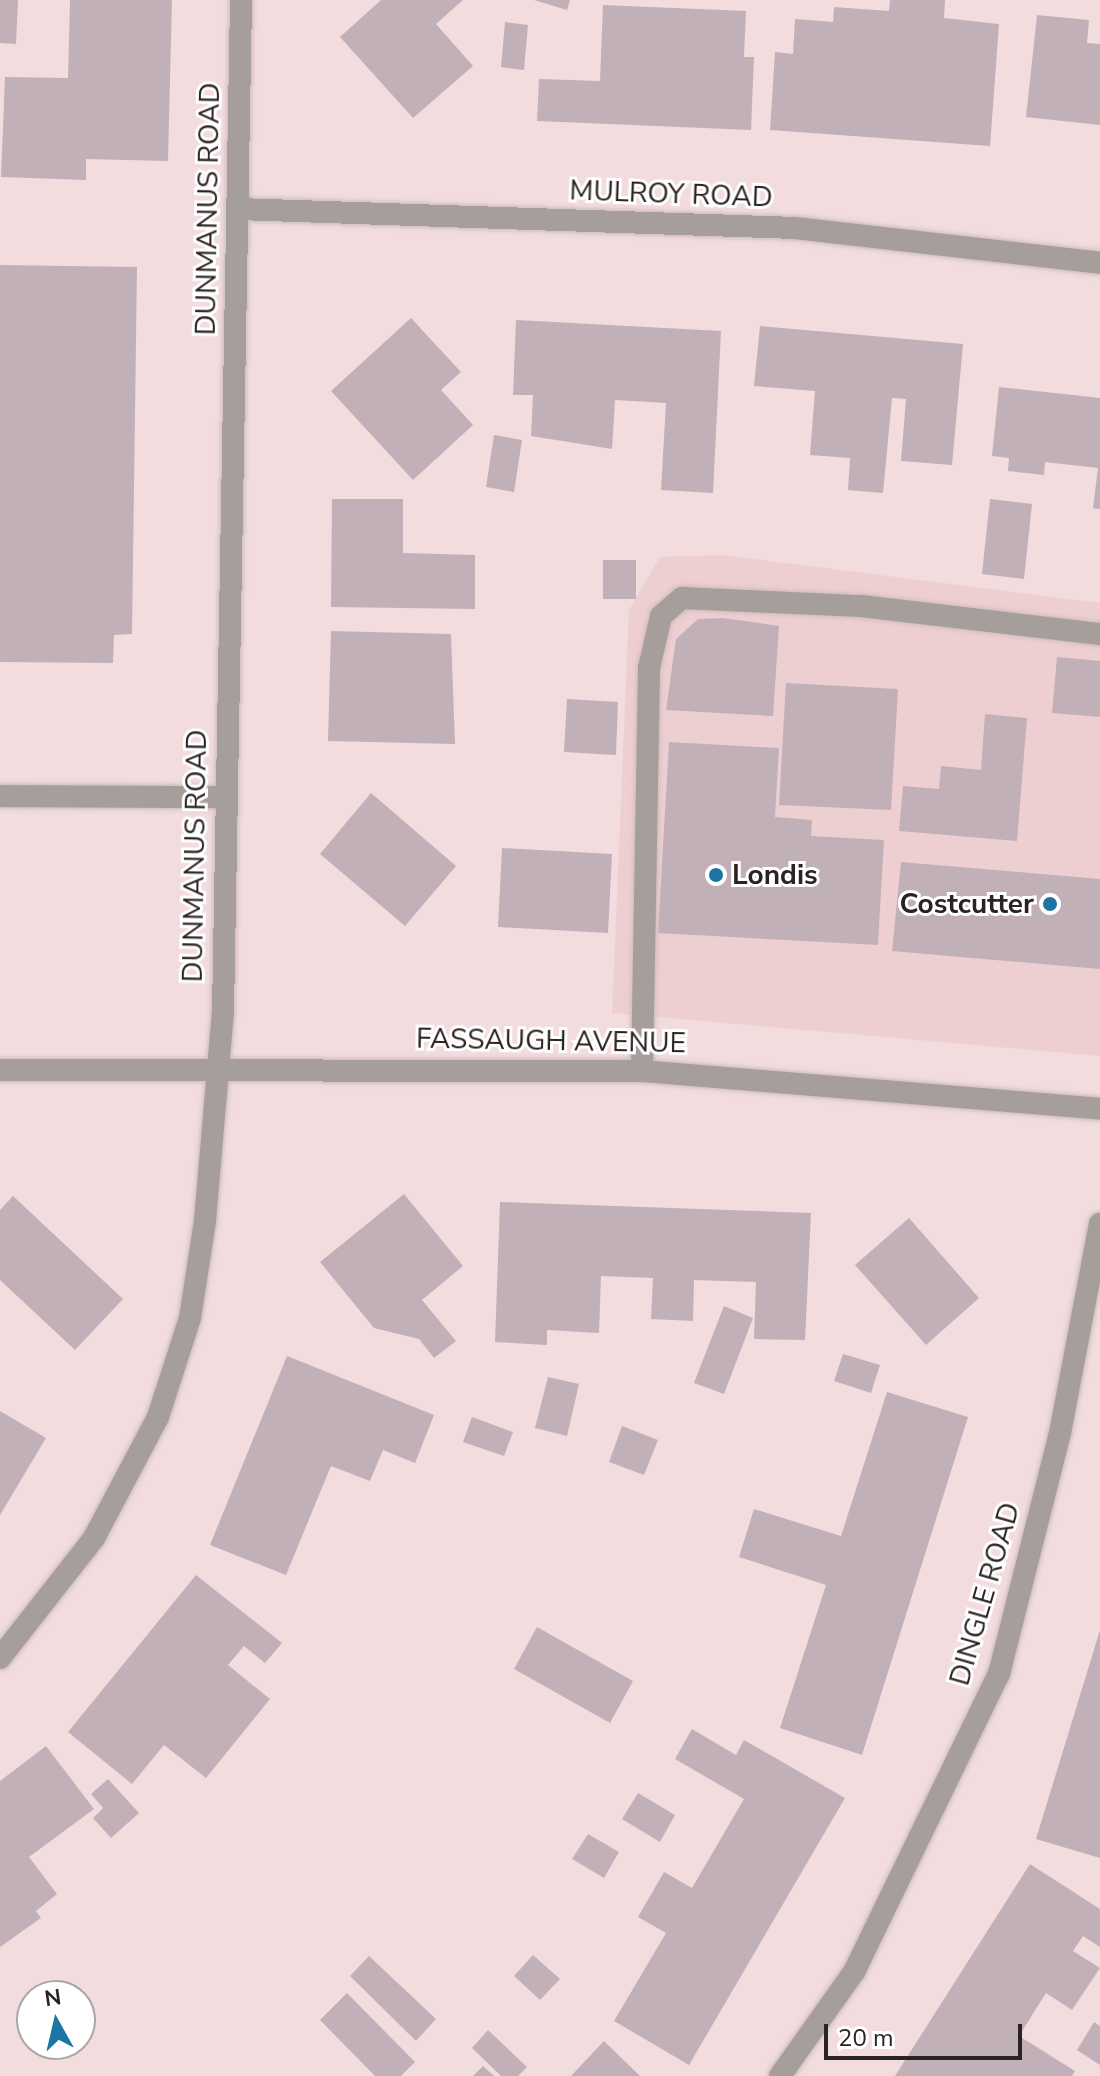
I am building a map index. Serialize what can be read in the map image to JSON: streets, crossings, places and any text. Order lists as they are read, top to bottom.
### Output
{
  "streets": {
    "street": [
      "MULROY ROAD",
      "DUNMANUS ROAD",
      "FASSAUGH AVENUE",
      "DINGLE ROAD"
    ]
  },
  "crossings": [
    ["MULROY ROAD", "DUNMANUS ROAD"],
    ["DUNMANUS ROAD", "FASSAUGH AVENUE"]
  ],
  "places": ["Londis", "Costcutter"],
  "scale_bar": "20 m",
  "north": "top"
}
